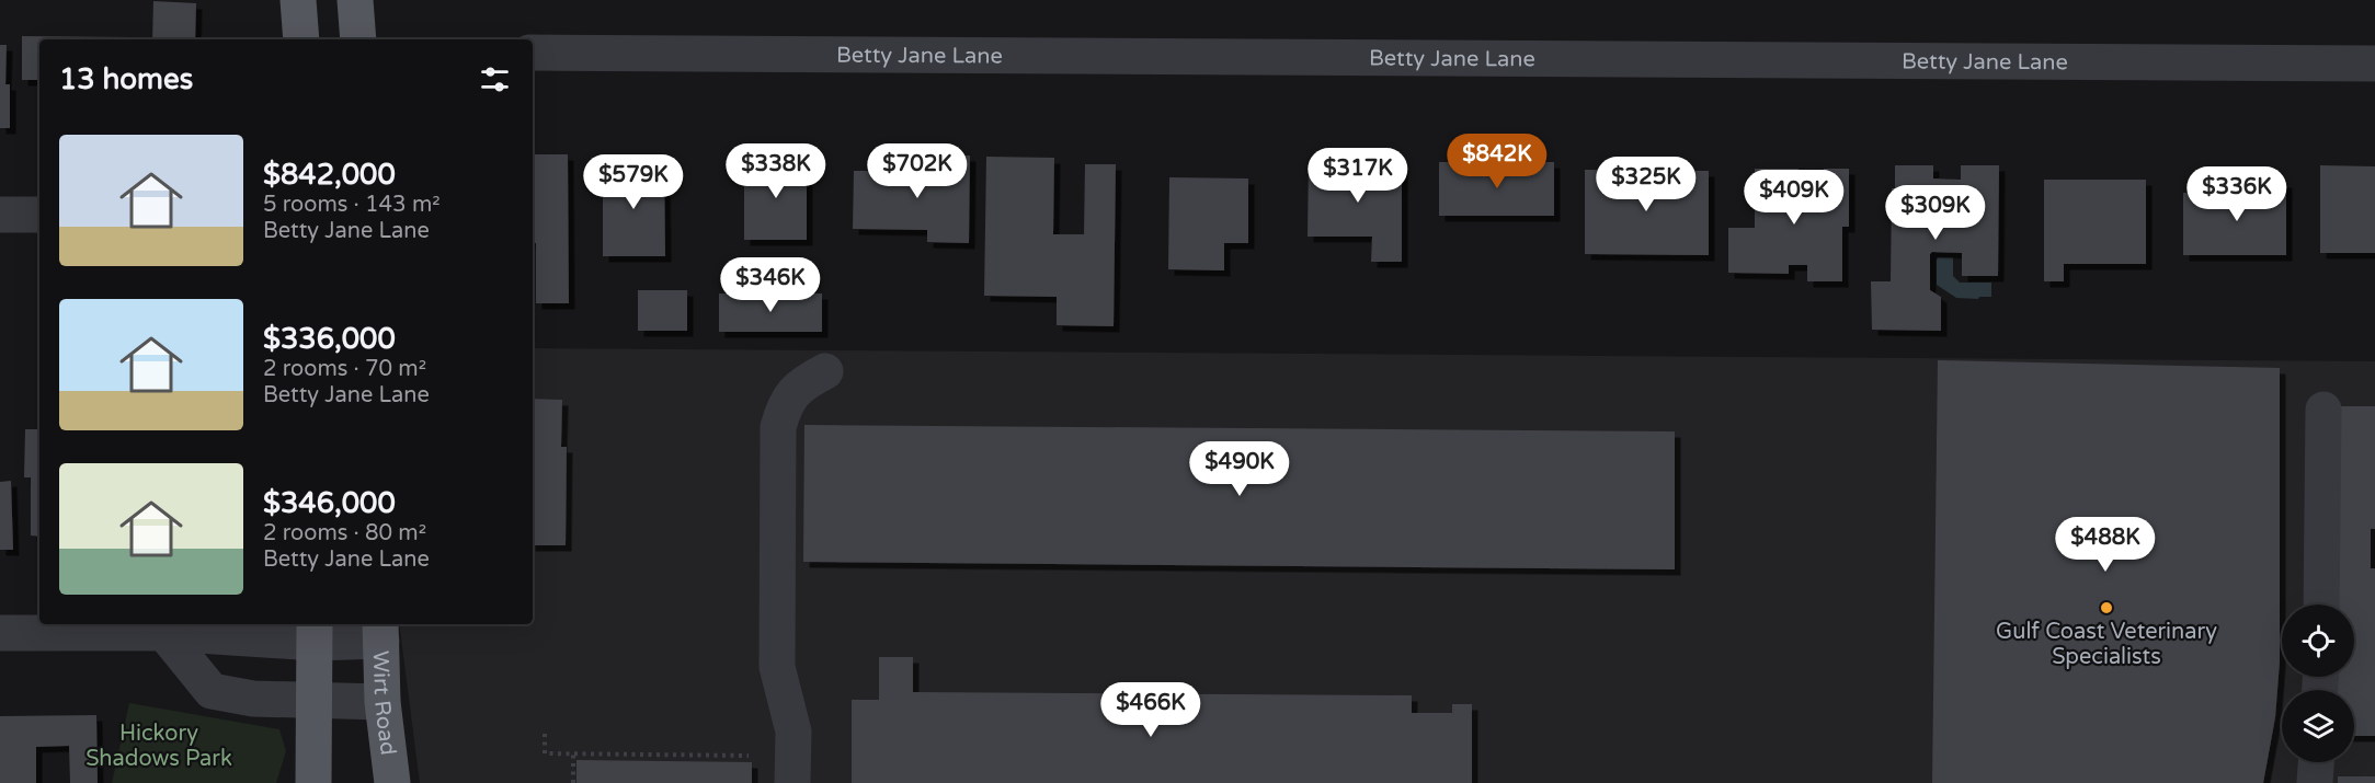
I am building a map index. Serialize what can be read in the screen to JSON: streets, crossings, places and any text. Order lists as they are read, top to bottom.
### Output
{
  "streets": {
    "main road": ["Wirt Road"],
    "street": ["Betty Jane Lane"]
  },
  "parks": ["Hickory Shadows Park"],
  "places": ["Gulf Coast Veterinary Specialists"],
  "page": {
    "heading": "13 homes",
    "list": [
      {
        "name": "$842,000",
        "note": "5 rooms · 143 m² · Betty Jane Lane"
      },
      {
        "name": "$336,000",
        "note": "2 rooms · 70 m² · Betty Jane Lane"
      },
      {
        "name": "$346,000",
        "note": "2 rooms · 80 m² · Betty Jane Lane"
      }
    ],
    "price": [
      "$842K",
      "$338K",
      "$702K",
      "$317K",
      "$579K",
      "$325K",
      "$336K",
      "$409K",
      "$309K",
      "$346K",
      "$490K",
      "$488K",
      "$466K"
    ]
  }
}
